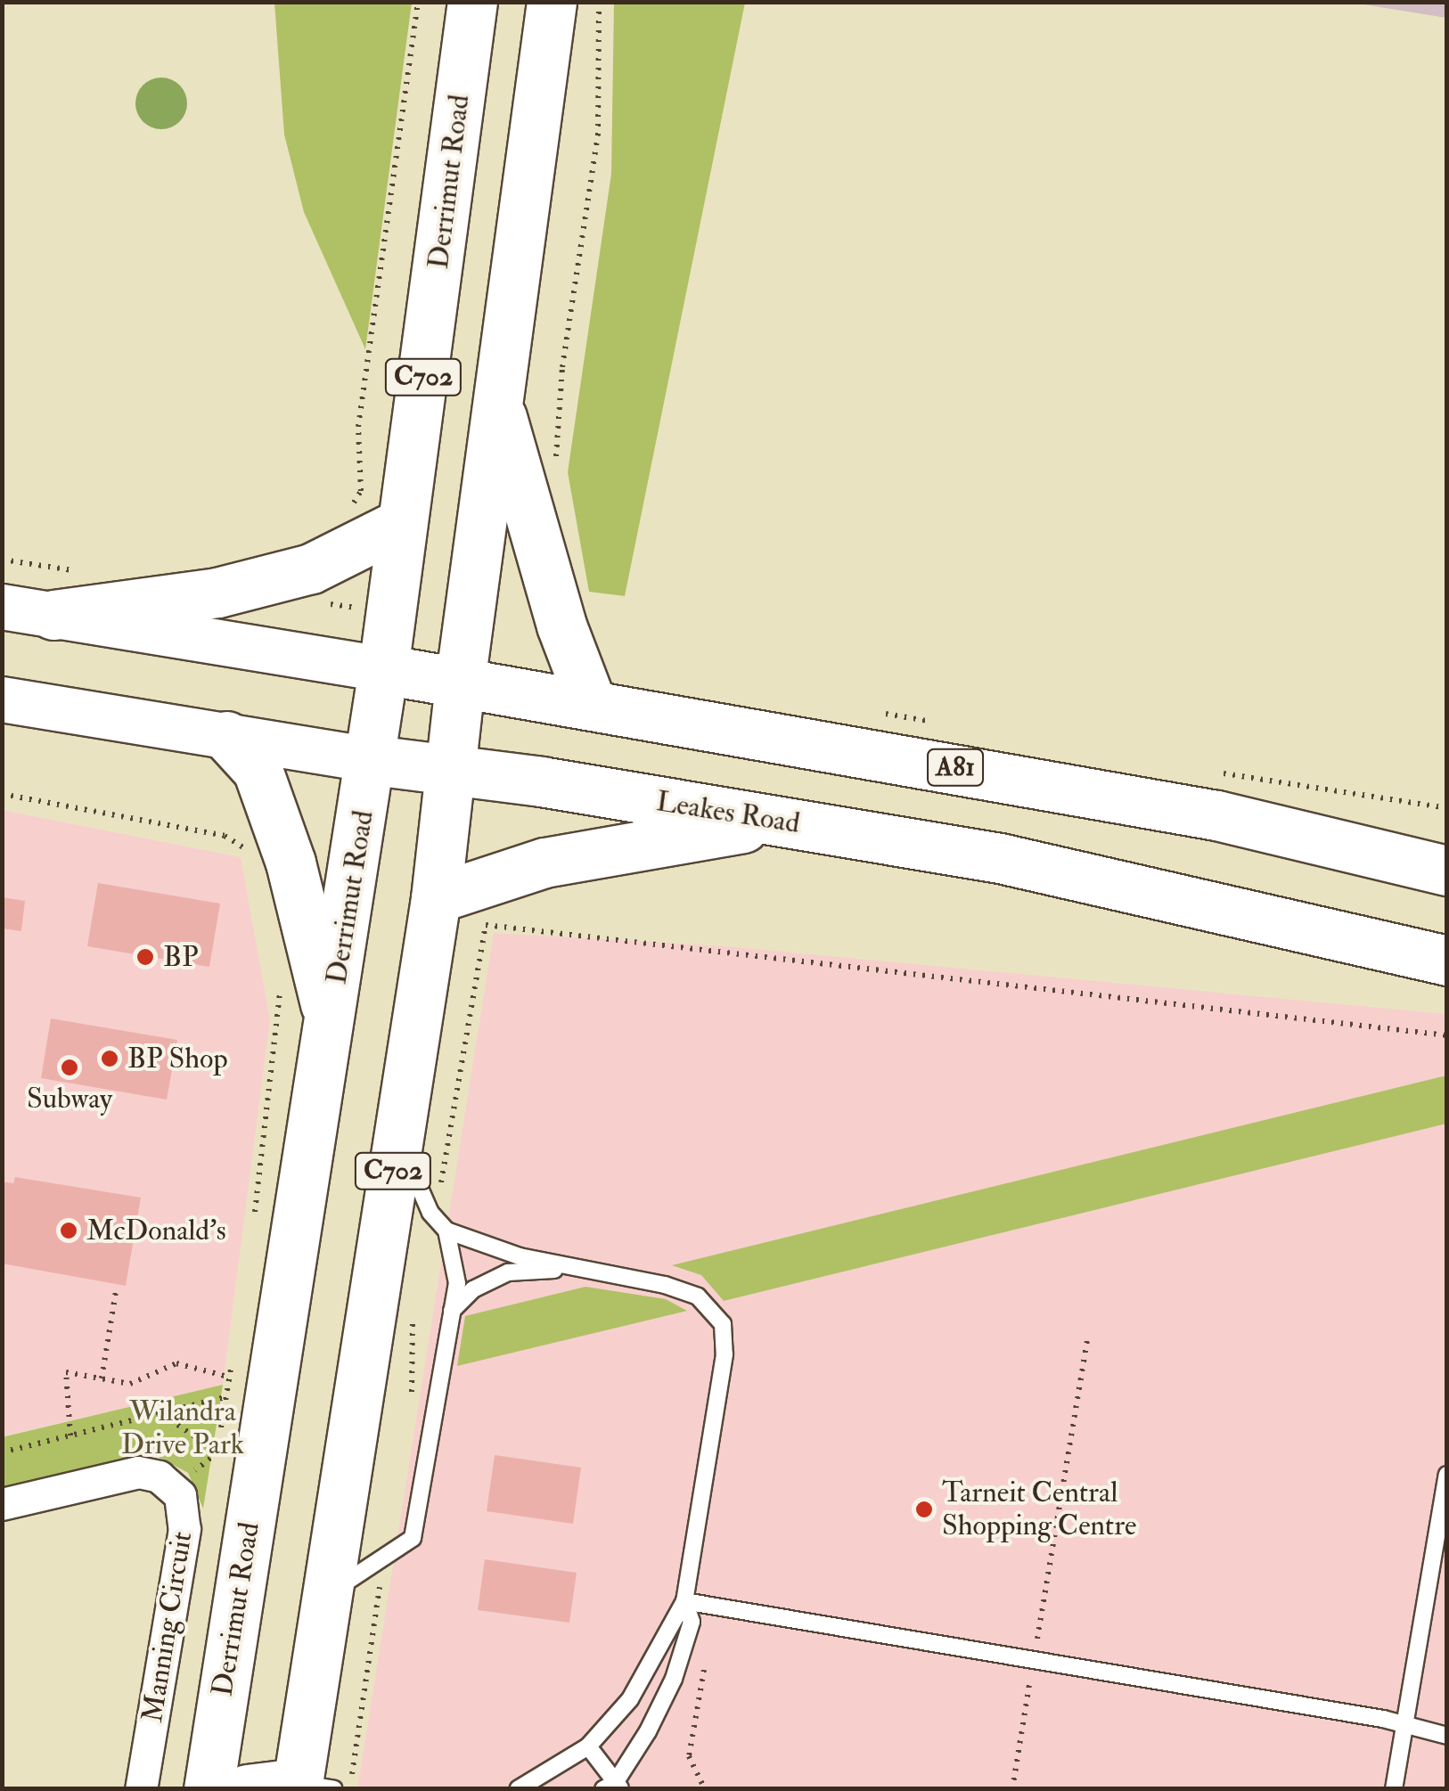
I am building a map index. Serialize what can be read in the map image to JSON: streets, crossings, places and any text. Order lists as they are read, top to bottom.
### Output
{
  "streets": {
    "main road": [
      "Derrimut Road",
      "C702",
      "A81",
      "Leakes Road"
    ],
    "street": ["Manning Circuit"]
  },
  "crossings": [
    ["Derrimut Road", "A81"],
    ["Derrimut Road", "Leakes Road"],
    ["C702", "A81"],
    ["C702", "Leakes Road"]
  ],
  "parks": ["Wilandra Drive Park"],
  "places": [
    "BP",
    "BP Shop",
    "Subway",
    "McDonald's",
    "Tarneit Central Shopping Centre"
  ]
}
